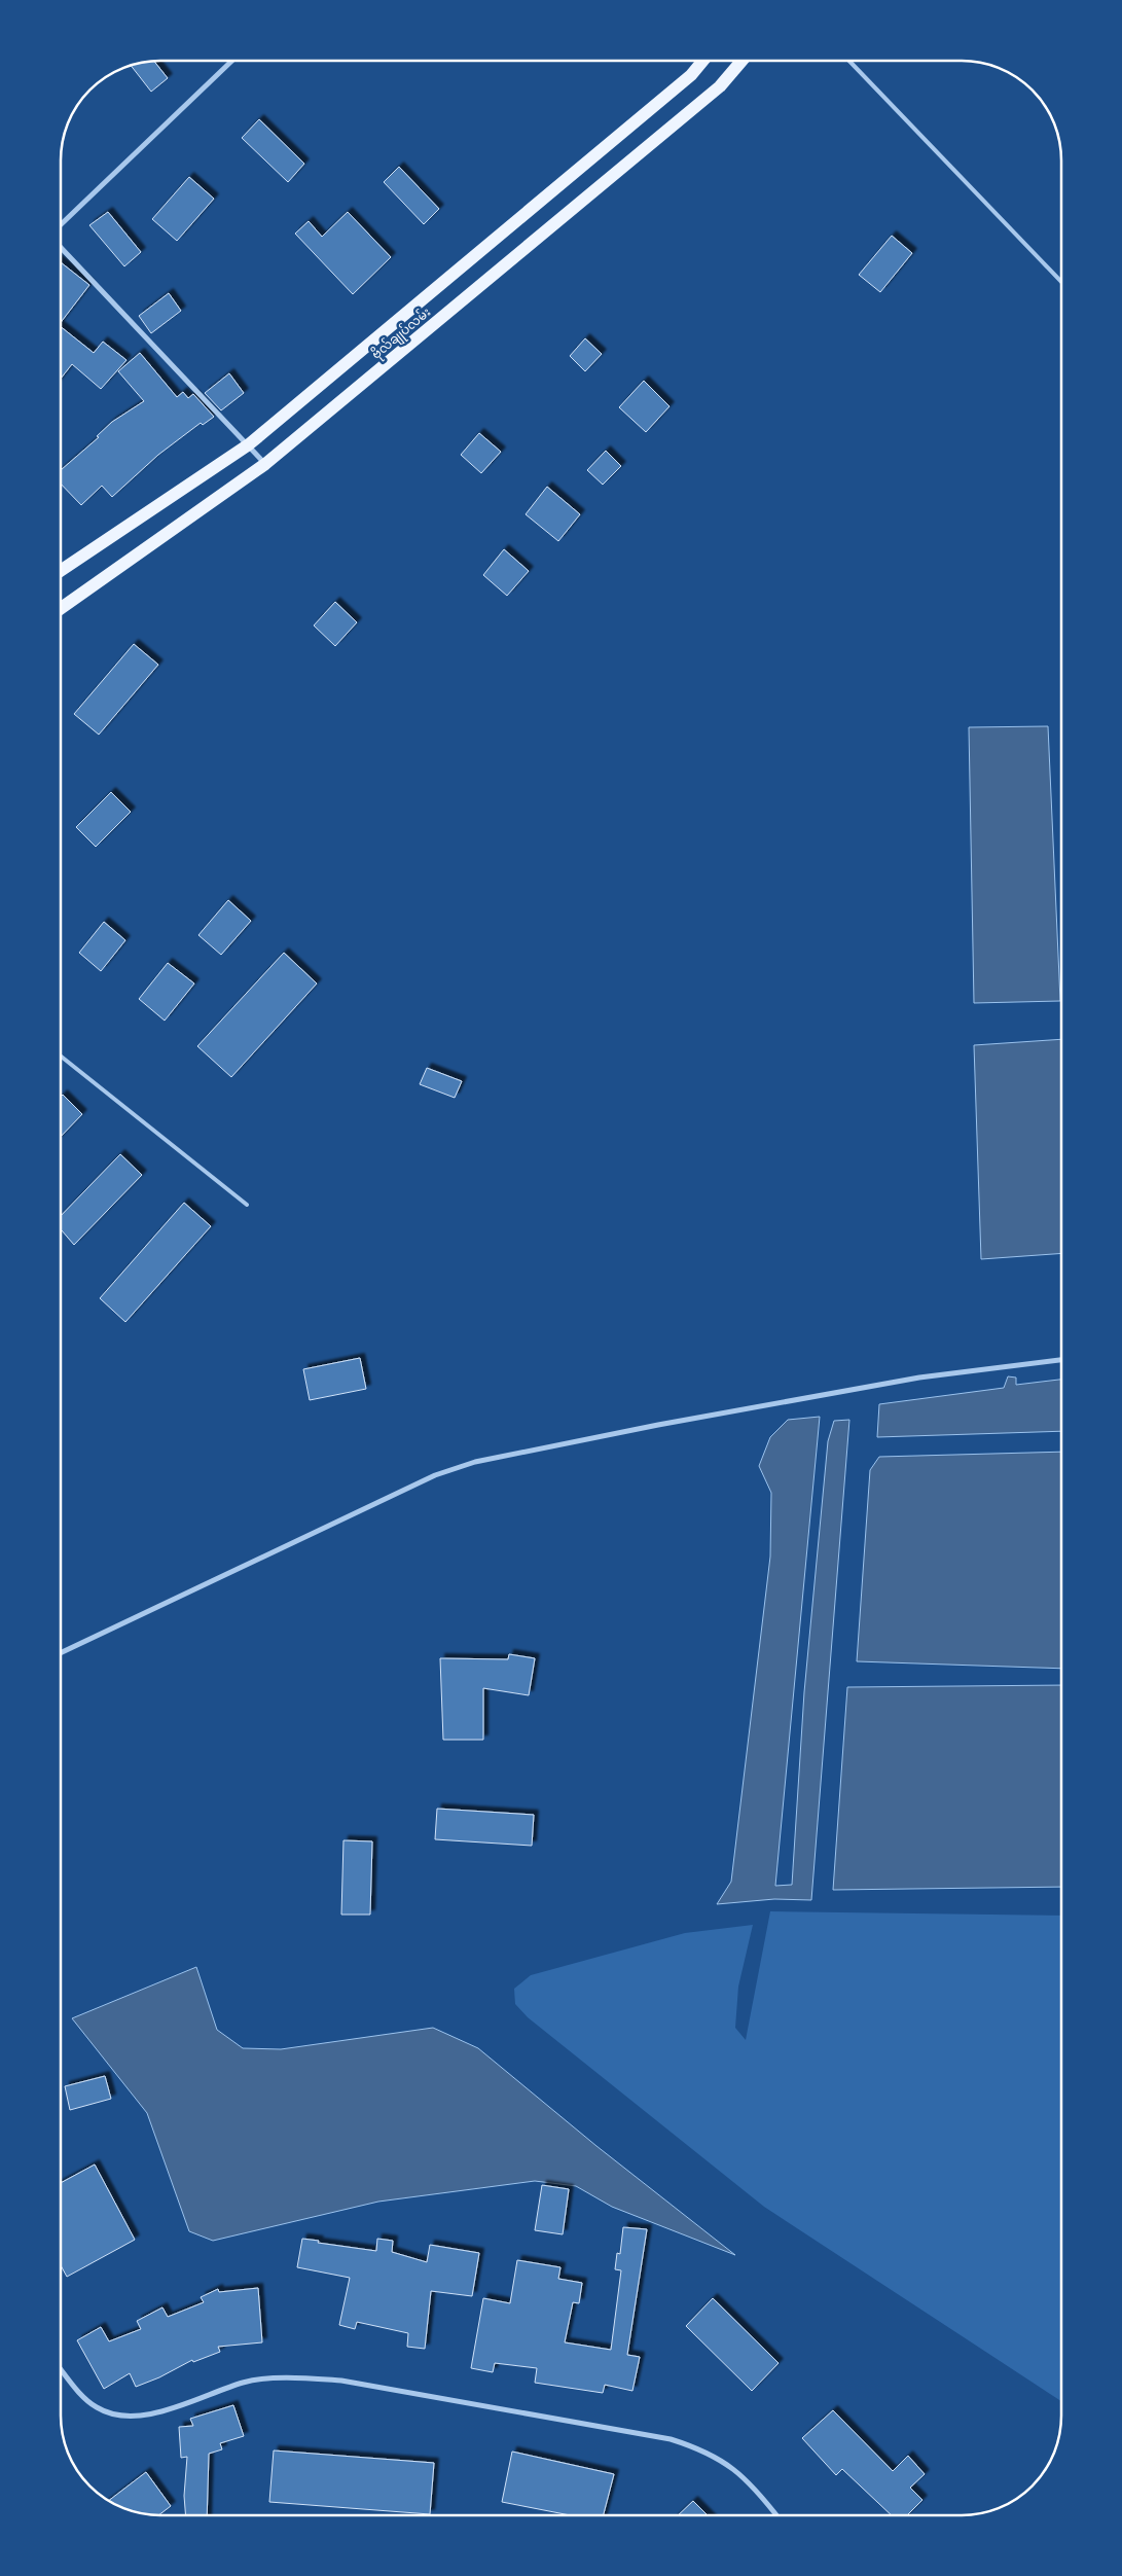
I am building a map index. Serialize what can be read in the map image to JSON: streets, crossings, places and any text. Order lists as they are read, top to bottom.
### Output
{
  "streets": {
    "main road": ["ဗိုလ်ချုပ်လမ်း"]
  }
}
